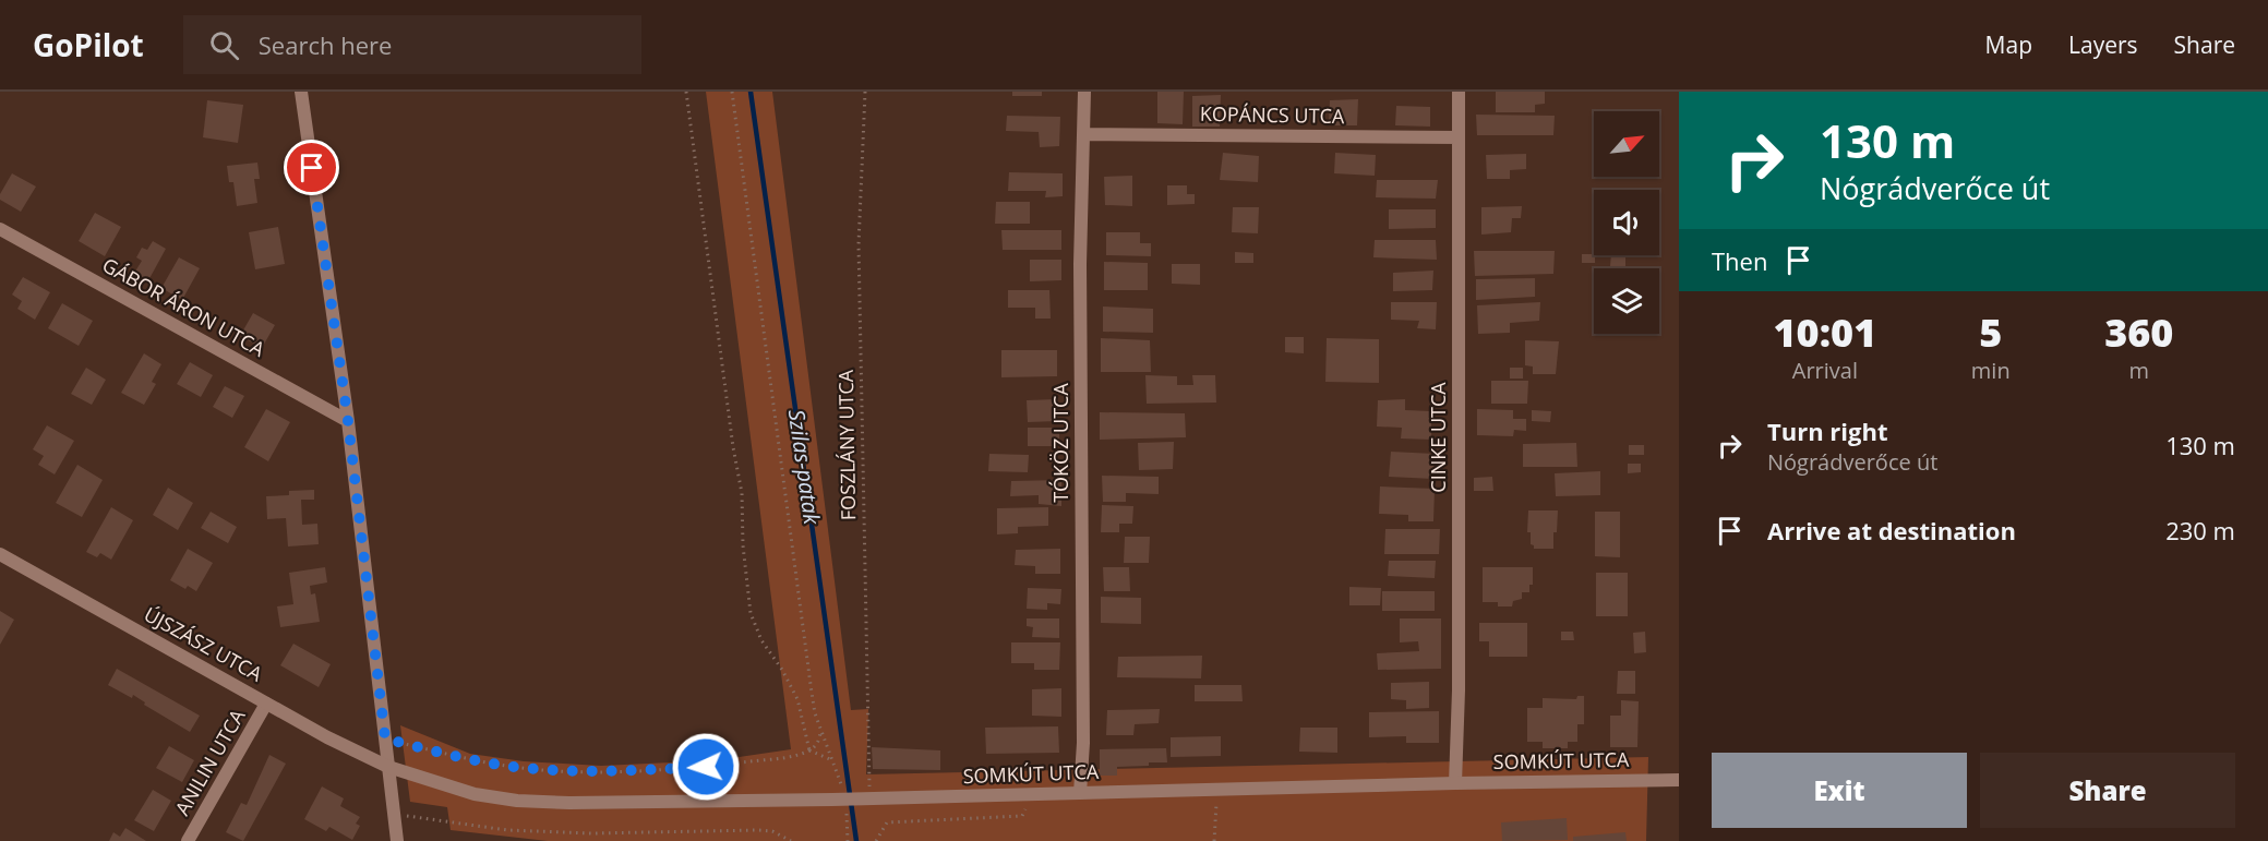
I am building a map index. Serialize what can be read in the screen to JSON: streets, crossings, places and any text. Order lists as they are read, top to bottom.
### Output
{
  "streets": {
    "street": [
      "KOPÁNCS UTCA",
      "GÁBOR ÁRON UTCA",
      "CINKE UTCA",
      "TÓKÖZ UTCA",
      "ÚJSZÁSZ UTCA",
      "SOMKÚT UTCA",
      "ANILIN UTCA"
    ],
    "path": ["FOSZLÁNY UTCA"]
  },
  "crossings": [
    ["KOPÁNCS UTCA", "CINKE UTCA"],
    ["KOPÁNCS UTCA", "TÓKÖZ UTCA"],
    ["CINKE UTCA", "SOMKÚT UTCA"],
    ["TÓKÖZ UTCA", "SOMKÚT UTCA"],
    ["FOSZLÁNY UTCA", "SOMKÚT UTCA"],
    ["ÚJSZÁSZ UTCA", "SOMKÚT UTCA"],
    ["ÚJSZÁSZ UTCA", "ANILIN UTCA"]
  ],
  "water": ["Szilas-patak"],
  "north": "top right",
  "page": {
    "header": "GoPilot",
    "search": "Search here",
    "nav": ["Map", "Layers", "Share"],
    "turn": ["130 m", "Nógrádverőce út"],
    "then": "Then",
    "eta": [
      "10:01",
      "Arrival",
      "5",
      "min",
      "360",
      "m"
    ],
    "list": [
      {
        "name": "Turn right",
        "note": "Nógrádverőce út",
        "value": "130 m"
      },
      {
        "name": "Arrive at destination",
        "value": "230 m"
      }
    ],
    "buttons": ["Exit", "Share"]
  }
}
